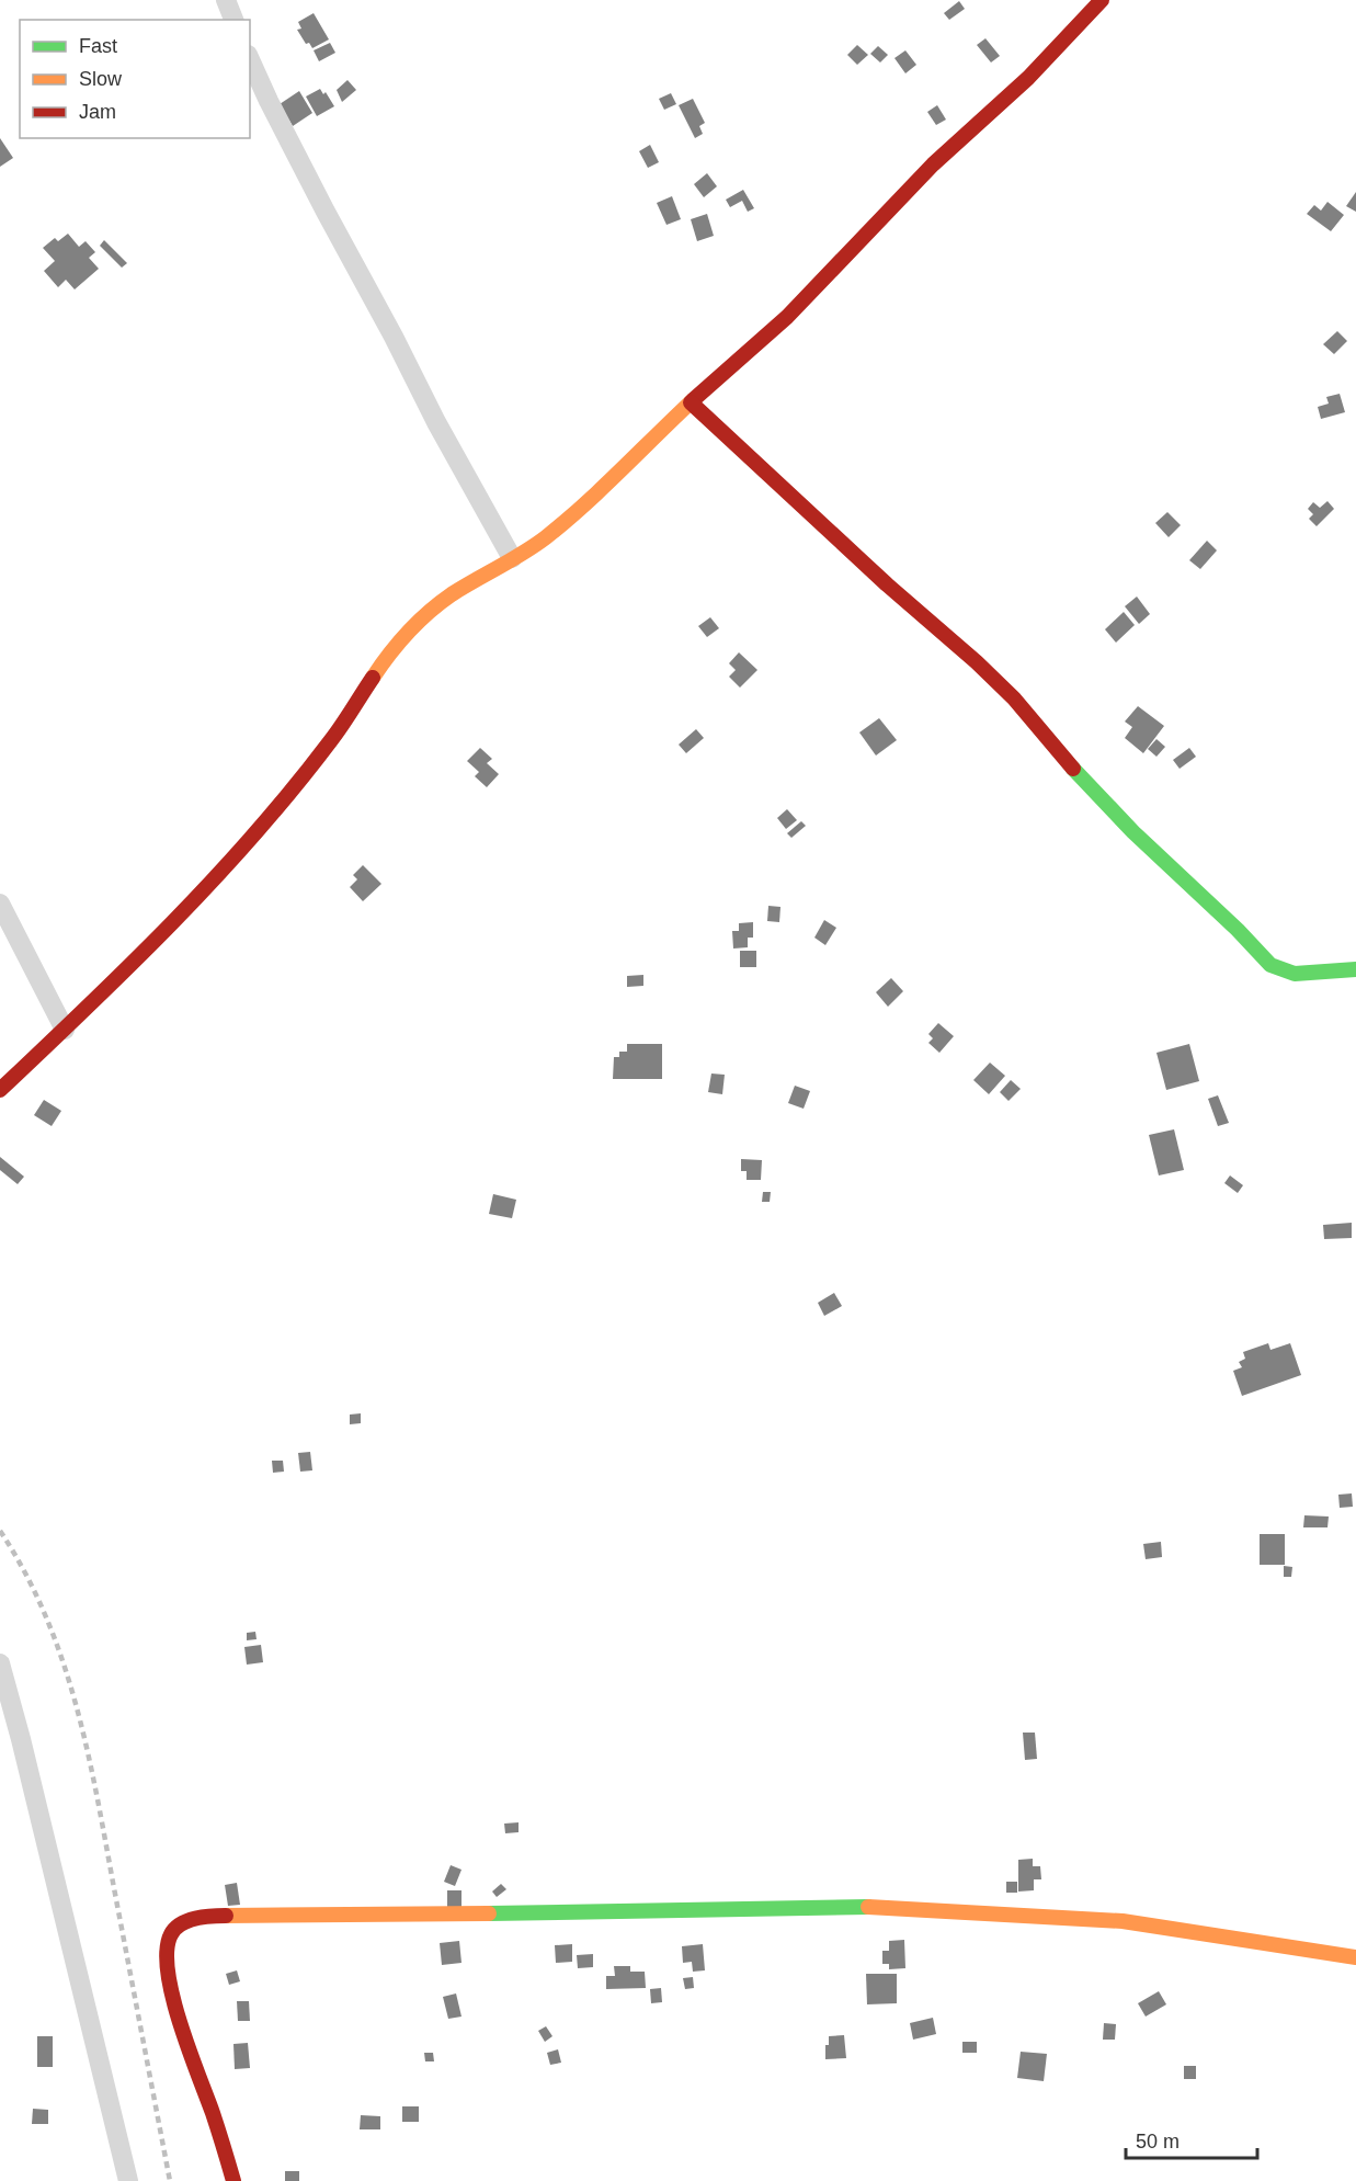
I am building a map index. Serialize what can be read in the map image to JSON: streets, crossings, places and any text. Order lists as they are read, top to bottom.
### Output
{
  "legend": ["Fast", "Slow", "Jam"],
  "scale_bar": "50 m"
}
